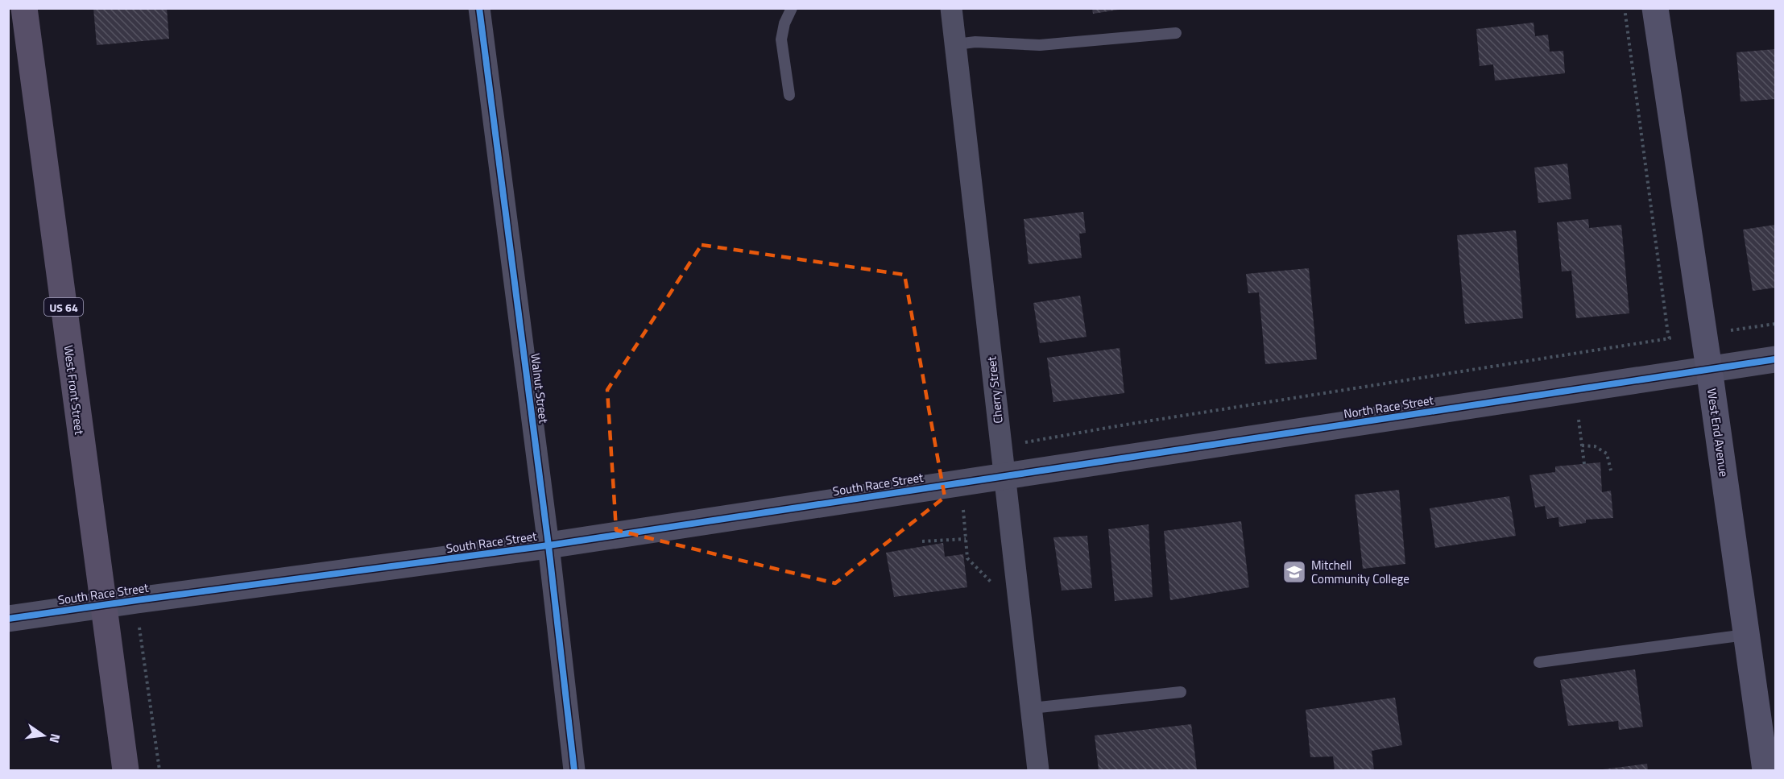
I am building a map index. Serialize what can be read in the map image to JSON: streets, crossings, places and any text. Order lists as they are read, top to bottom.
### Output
{
  "streets": {
    "main road": ["US 64", "West Front Street", "West End Avenue"],
    "street": [
      "Walnut Street",
      "Cherry Street",
      "North Race Street",
      "South Race Street"
    ]
  },
  "crossings": [
    ["Walnut Street", "South Race Street"],
    ["West Front Street", "South Race Street"],
    ["Cherry Street", "North Race Street"],
    ["Cherry Street", "South Race Street"],
    ["North Race Street", "West End Avenue"],
    ["North Race Street", "South Race Street"]
  ],
  "places": {
    "school or university": ["Mitchell Community College"]
  },
  "north": "right"
}
